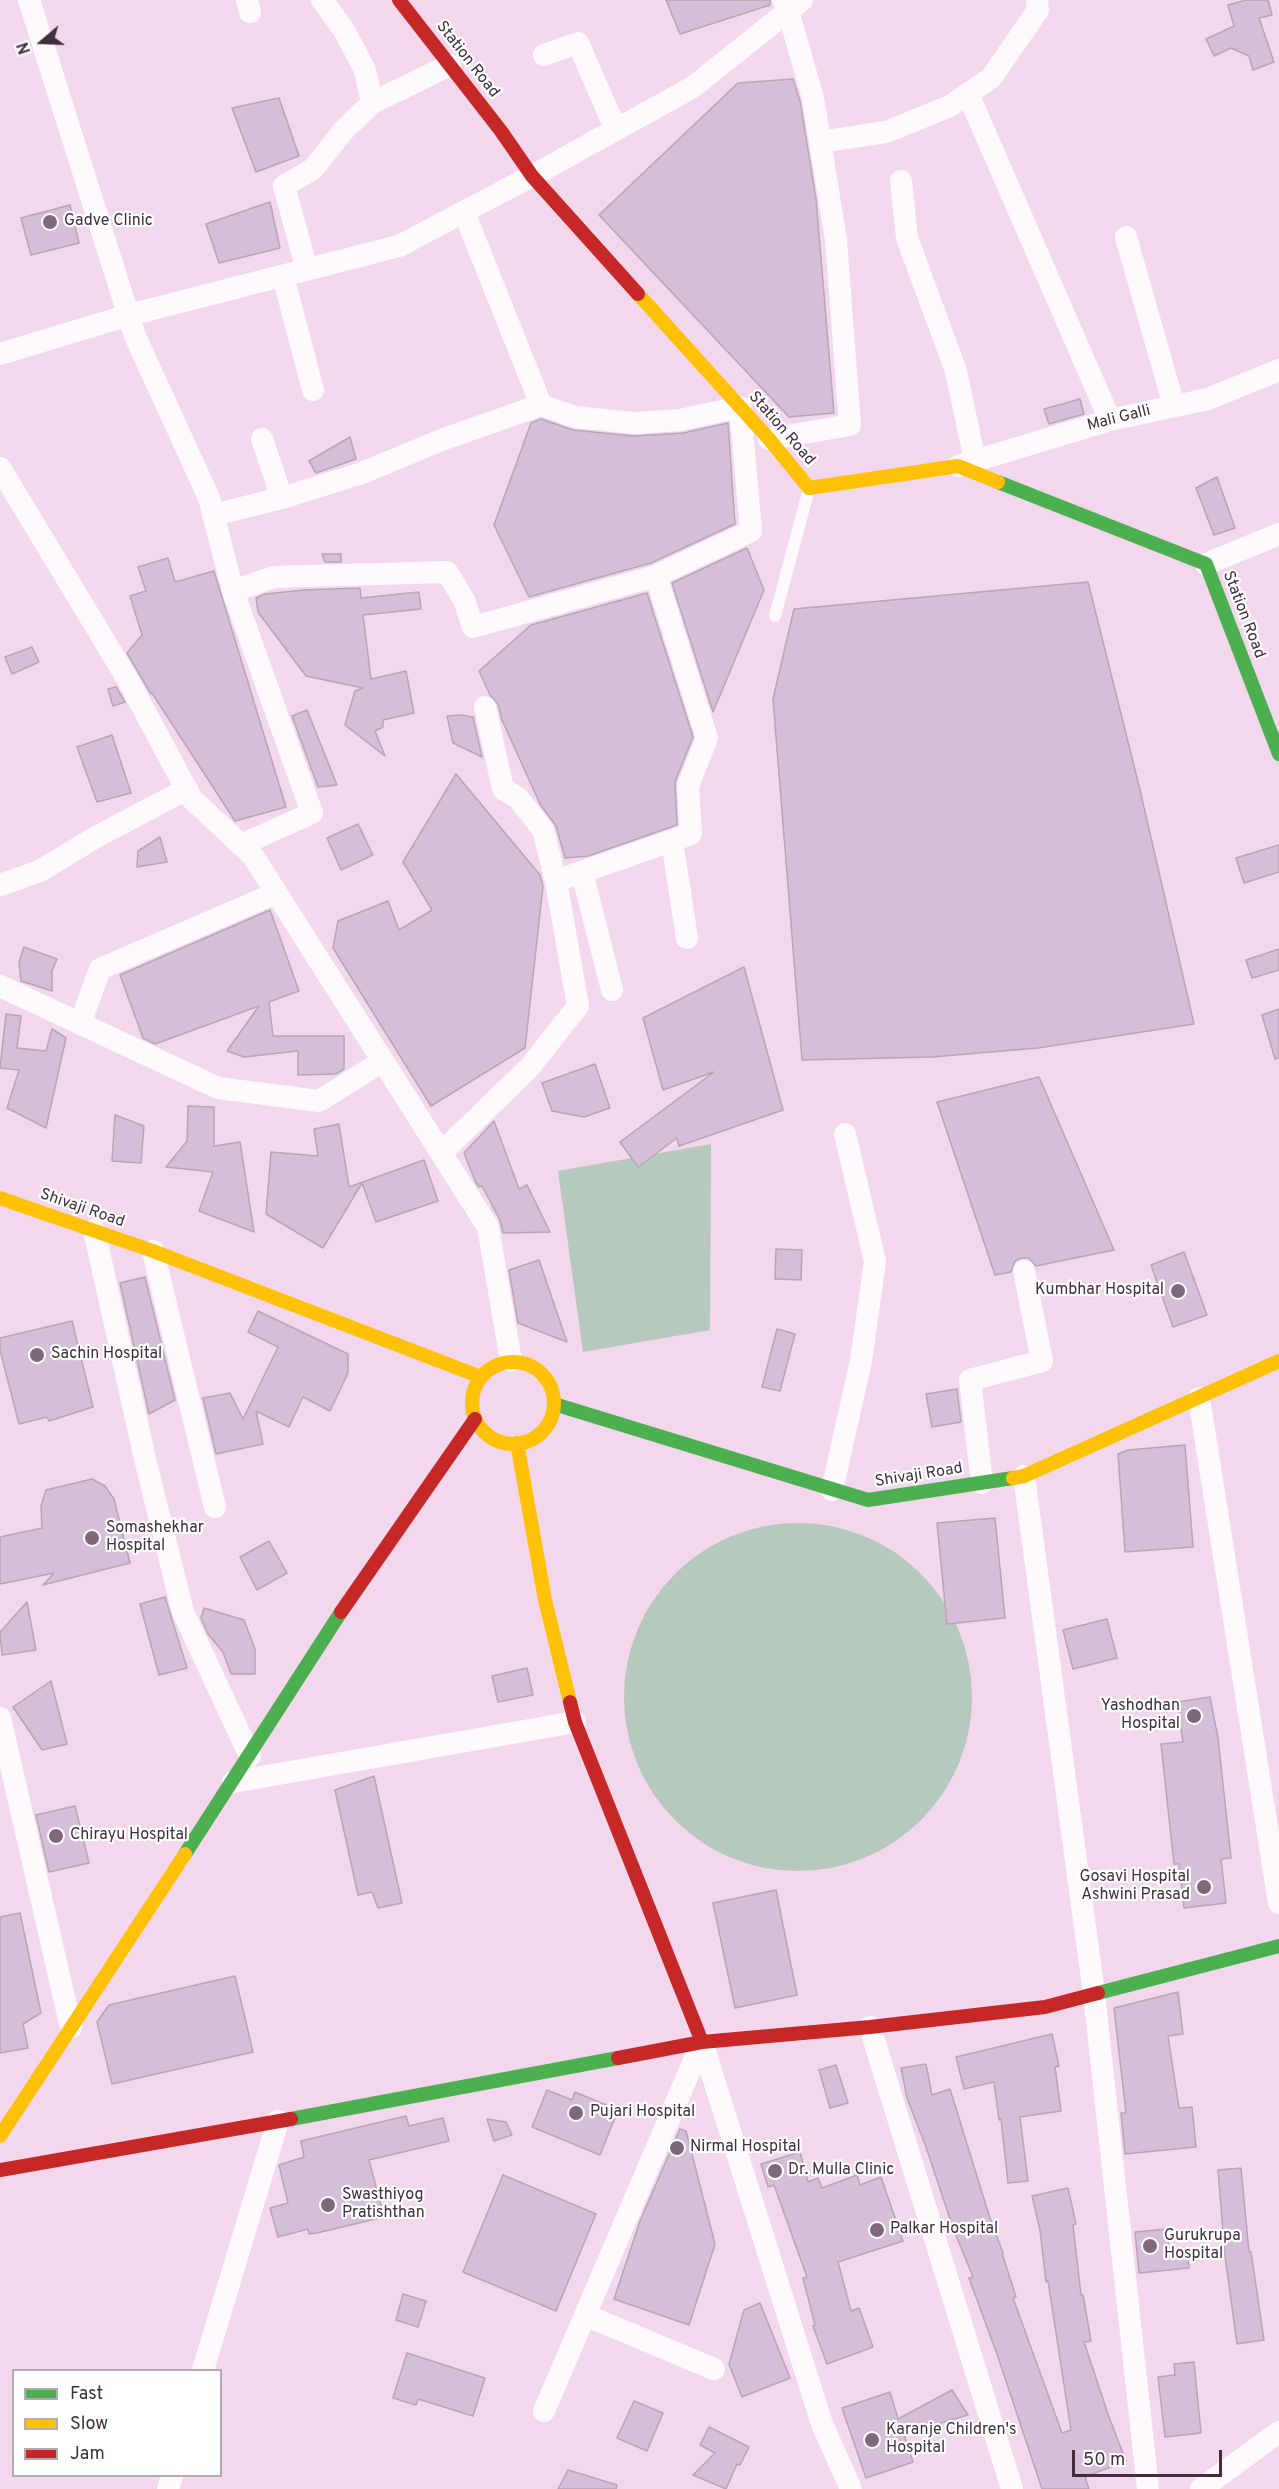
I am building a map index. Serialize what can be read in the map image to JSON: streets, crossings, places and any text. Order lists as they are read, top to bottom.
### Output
{
  "streets": {
    "main road": ["Station Road", "Shivaji Road"],
    "street": ["Mali Galli"]
  },
  "crossings": [
    ["Station Road", "Mali Galli"]
  ],
  "places": [
    "Gadve Clinic",
    "Kumbhar Hospital",
    "Sachin Hospital",
    "Somashekhar Hospital",
    "Yashodhan Hospital",
    "Chirayu Hospital",
    "Gosavi Hospital Ashwini Prasad",
    "Pujari Hospital",
    "Nirmal Hospital",
    "Dr. Mulla Clinic",
    "Swasthiyog Pratishthan",
    "Palkar Hospital",
    "Gurukrupa Hospital",
    "Karanje Children's Hospital"
  ],
  "legend": ["Fast", "Slow", "Jam"],
  "scale_bar": "50 m",
  "north": "left"
}
